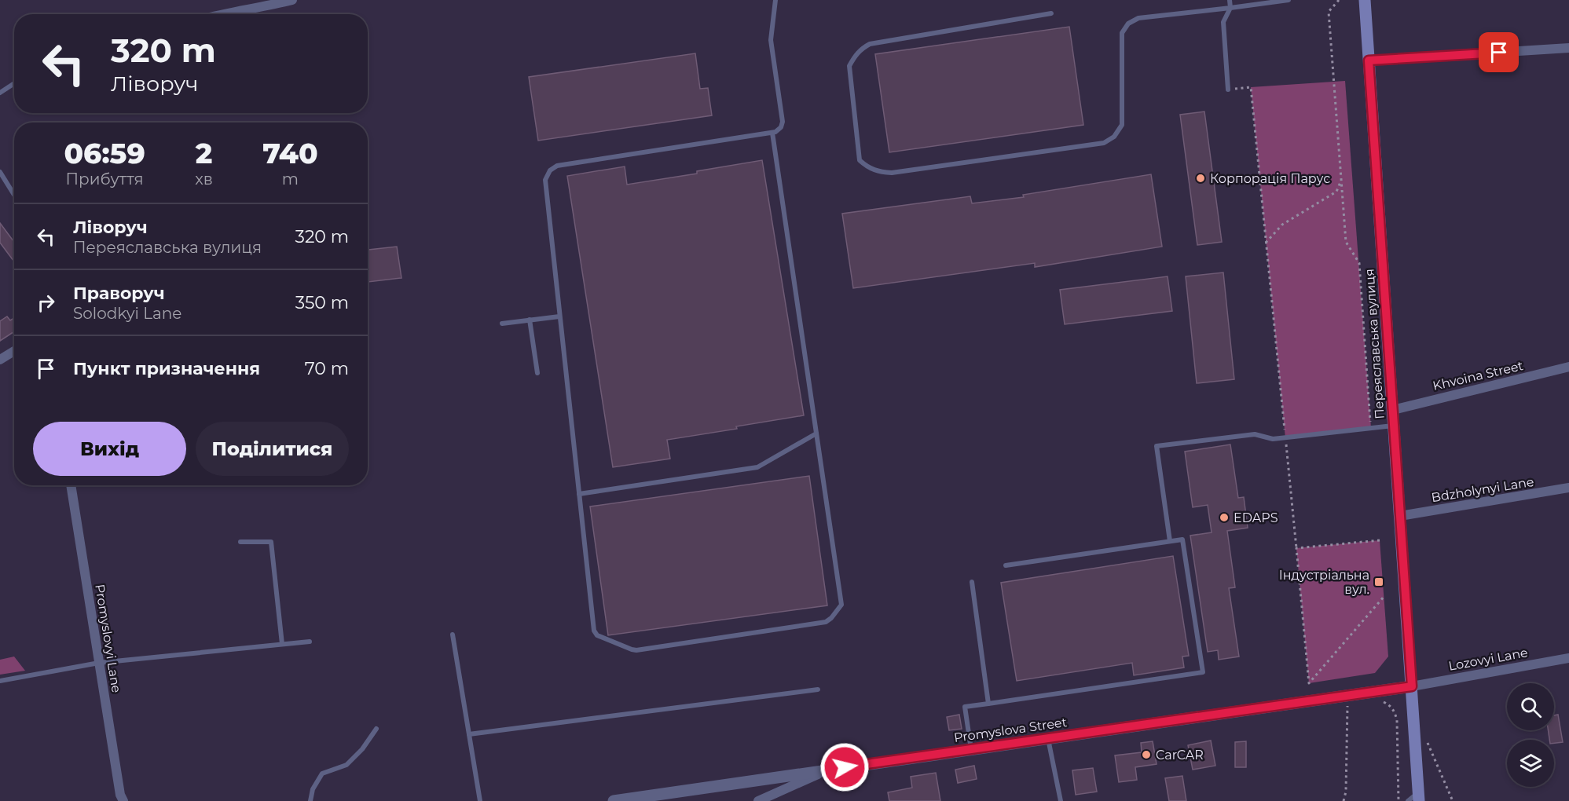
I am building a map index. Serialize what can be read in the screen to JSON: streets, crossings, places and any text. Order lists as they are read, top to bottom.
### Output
{
  "streets": {
    "main road": ["Переяславська вулиця"],
    "street": [
      "Khvoina Street",
      "Bdzholynyi Lane",
      "Promyslovyi Lane",
      "Lozovyi Lane",
      "Promyslova Street"
    ]
  },
  "crossings": [
    ["Переяславська вулиця", "Khvoina Street"],
    ["Переяславська вулиця", "Bdzholynyi Lane"],
    ["Переяславська вулиця", "Lozovyi Lane"],
    ["Переяславська вулиця", "Promyslova Street"],
    ["Lozovyi Lane", "Promyslova Street"]
  ],
  "places": {
    "other": ["Корпорація Парус", "EDAPS", "CarCAR"],
    "transit": ["Індустріальна вул."]
  },
  "page": {
    "turn": ["320 m", "Ліворуч"],
    "eta": [
      "06:59",
      "Прибуття",
      "2",
      "хв",
      "740",
      "m"
    ],
    "list": [
      {
        "name": "Ліворуч",
        "note": "Переяславська вулиця",
        "value": "320 m"
      },
      {
        "name": "Праворуч",
        "note": "Solodkyi Lane",
        "value": "350 m"
      },
      {
        "name": "Пункт призначення",
        "value": "70 m"
      }
    ],
    "buttons": ["Вихід", "Поділитися"]
  }
}
